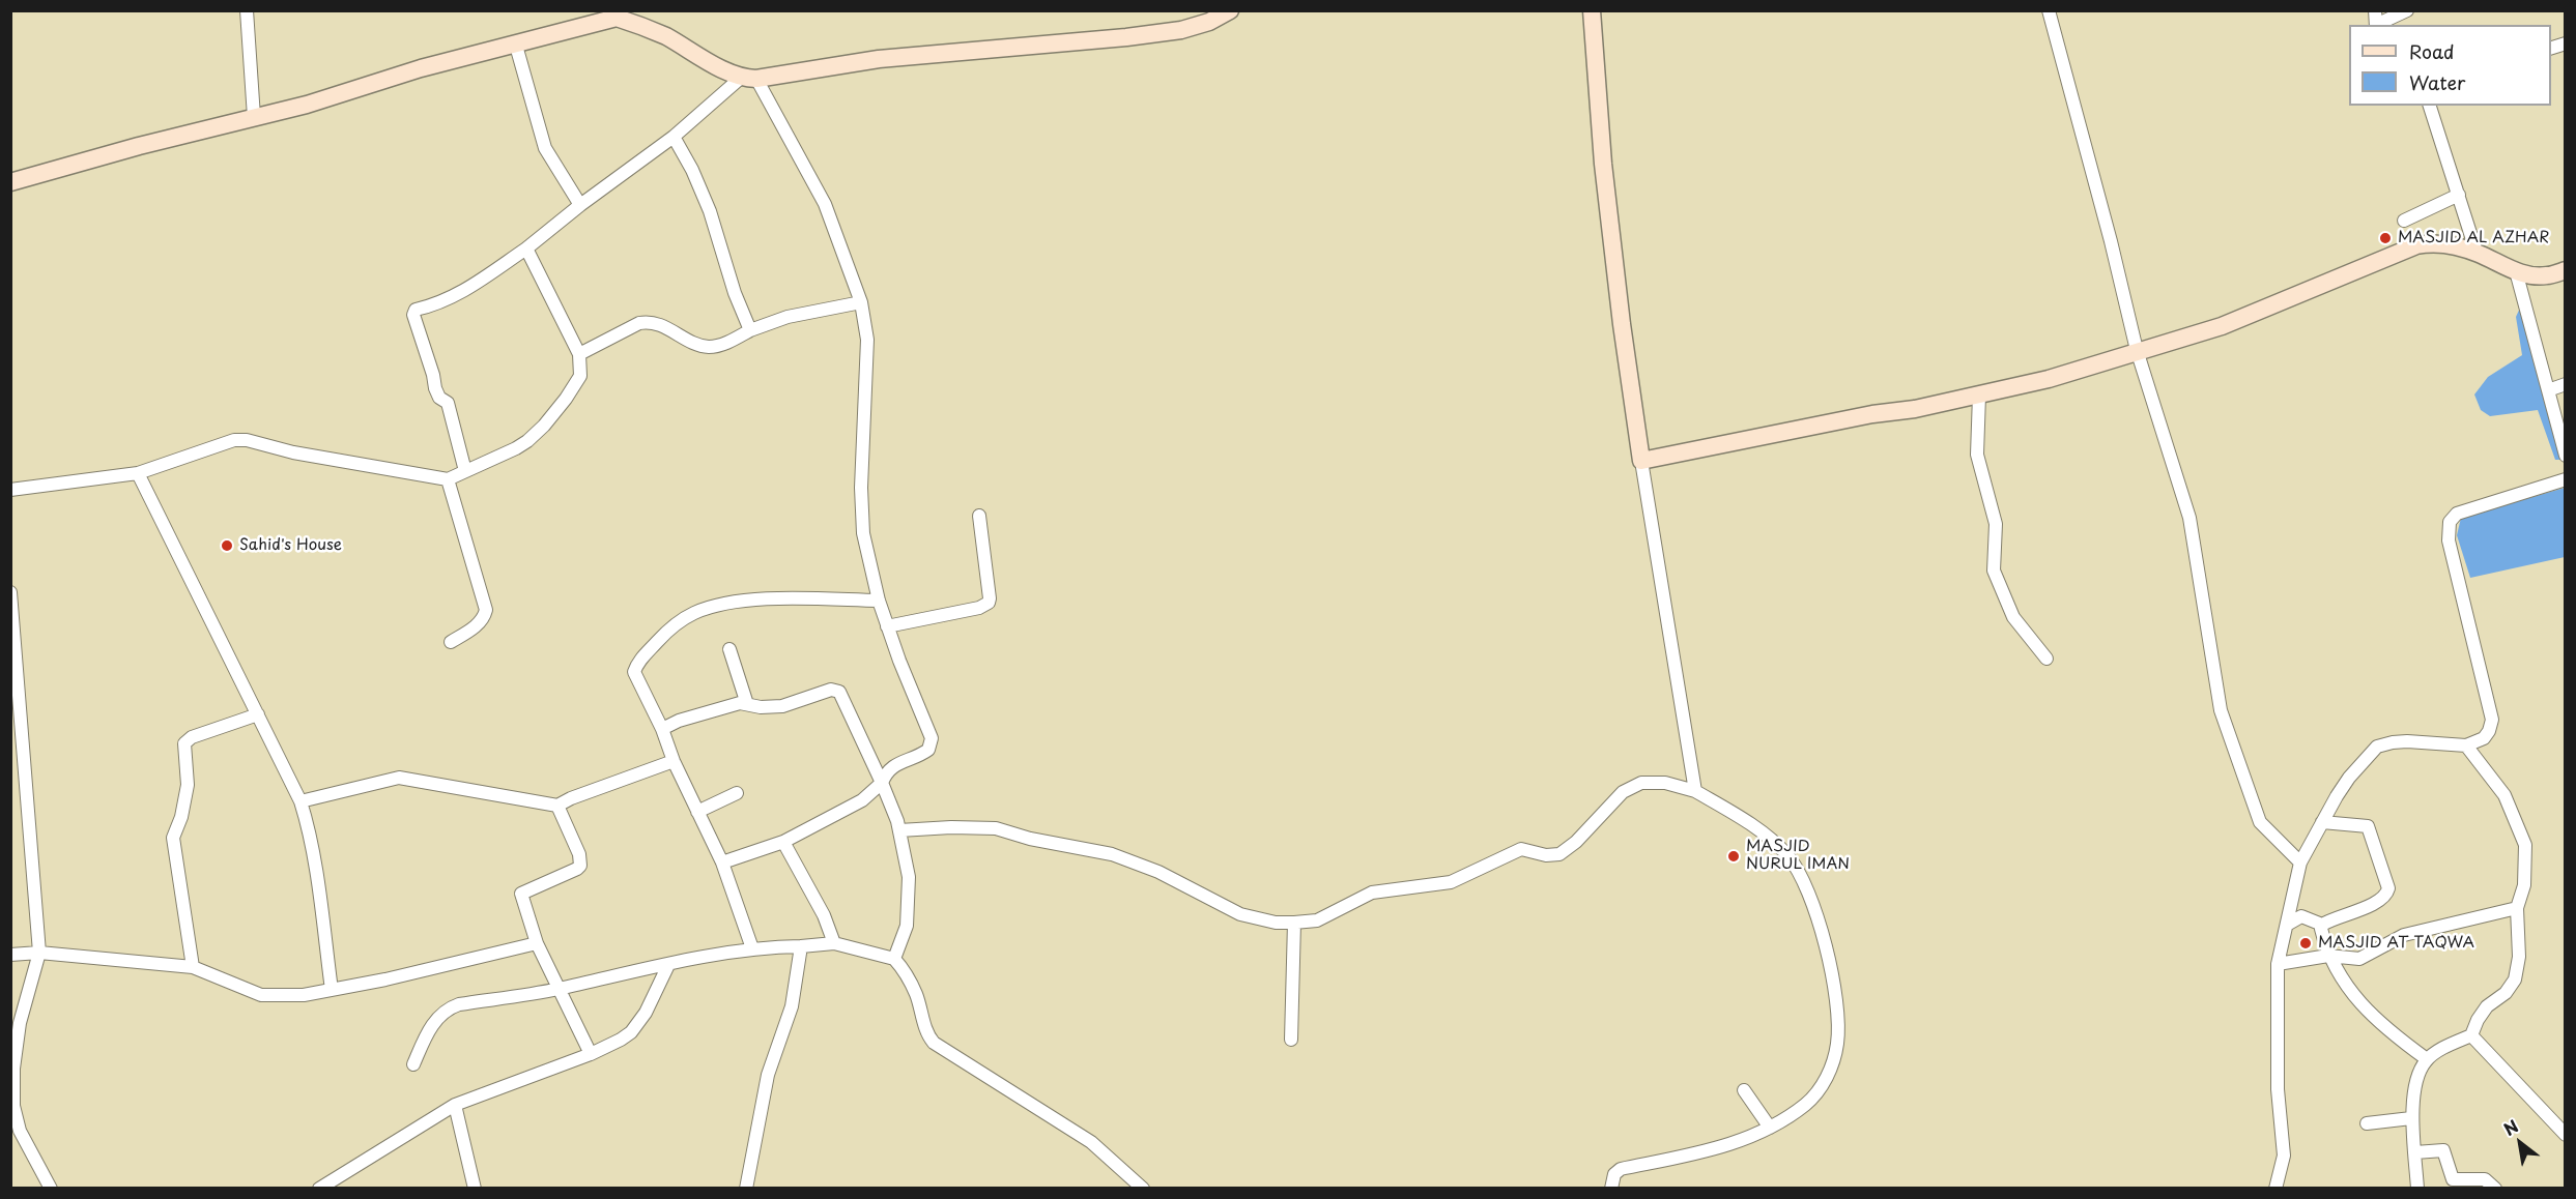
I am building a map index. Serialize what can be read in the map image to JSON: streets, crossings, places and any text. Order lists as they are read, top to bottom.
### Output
{
  "places": [
    "MASJID AL AZHAR",
    "Sahid's House",
    "MASJID NURUL IMAN",
    "MASJID AT TAQWA"
  ],
  "legend": ["Road", "Water"],
  "north": "top left"
}
